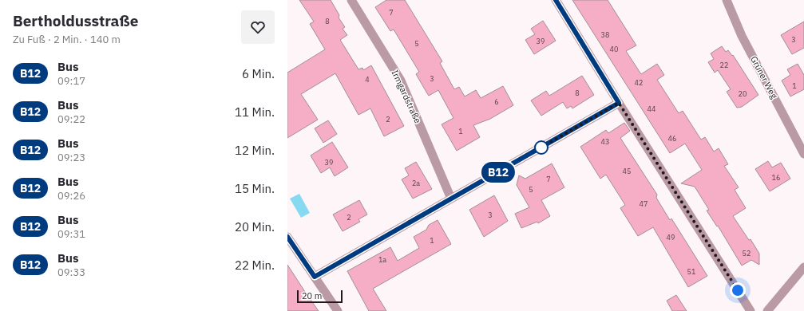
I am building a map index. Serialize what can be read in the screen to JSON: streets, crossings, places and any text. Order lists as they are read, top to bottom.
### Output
{
  "streets": {
    "street": ["Grüner Weg", "Irmgardstraße"]
  },
  "lines": ["bus line B12"],
  "house_numbers": [
    "7",
    "8",
    "38",
    "3",
    "39",
    "5",
    "40",
    "22",
    "3",
    "4",
    "42",
    "1",
    "8",
    "20",
    "6",
    "44",
    "2",
    "1",
    "46",
    "43",
    "39",
    "45",
    "16",
    "7",
    "2a",
    "5",
    "47",
    "3",
    "2",
    "49",
    "1",
    "52",
    "1a",
    "51"
  ],
  "scale_bar": "20 m",
  "page": {
    "heading": ["Bertholdusstraße", "Zu Fuß · 2 Min. · 140 m"],
    "on_map": "B12",
    "list": [
      {
        "mark": "B12",
        "name": "Bus",
        "note": "09:17",
        "value": "6 Min."
      },
      {
        "mark": "B12",
        "name": "Bus",
        "note": "09:22",
        "value": "11 Min."
      },
      {
        "mark": "B12",
        "name": "Bus",
        "note": "09:23",
        "value": "12 Min."
      },
      {
        "mark": "B12",
        "name": "Bus",
        "note": "09:26",
        "value": "15 Min."
      },
      {
        "mark": "B12",
        "name": "Bus",
        "note": "09:31",
        "value": "20 Min."
      },
      {
        "mark": "B12",
        "name": "Bus",
        "note": "09:33",
        "value": "22 Min."
      }
    ],
    "scale": "20 m"
  }
}
